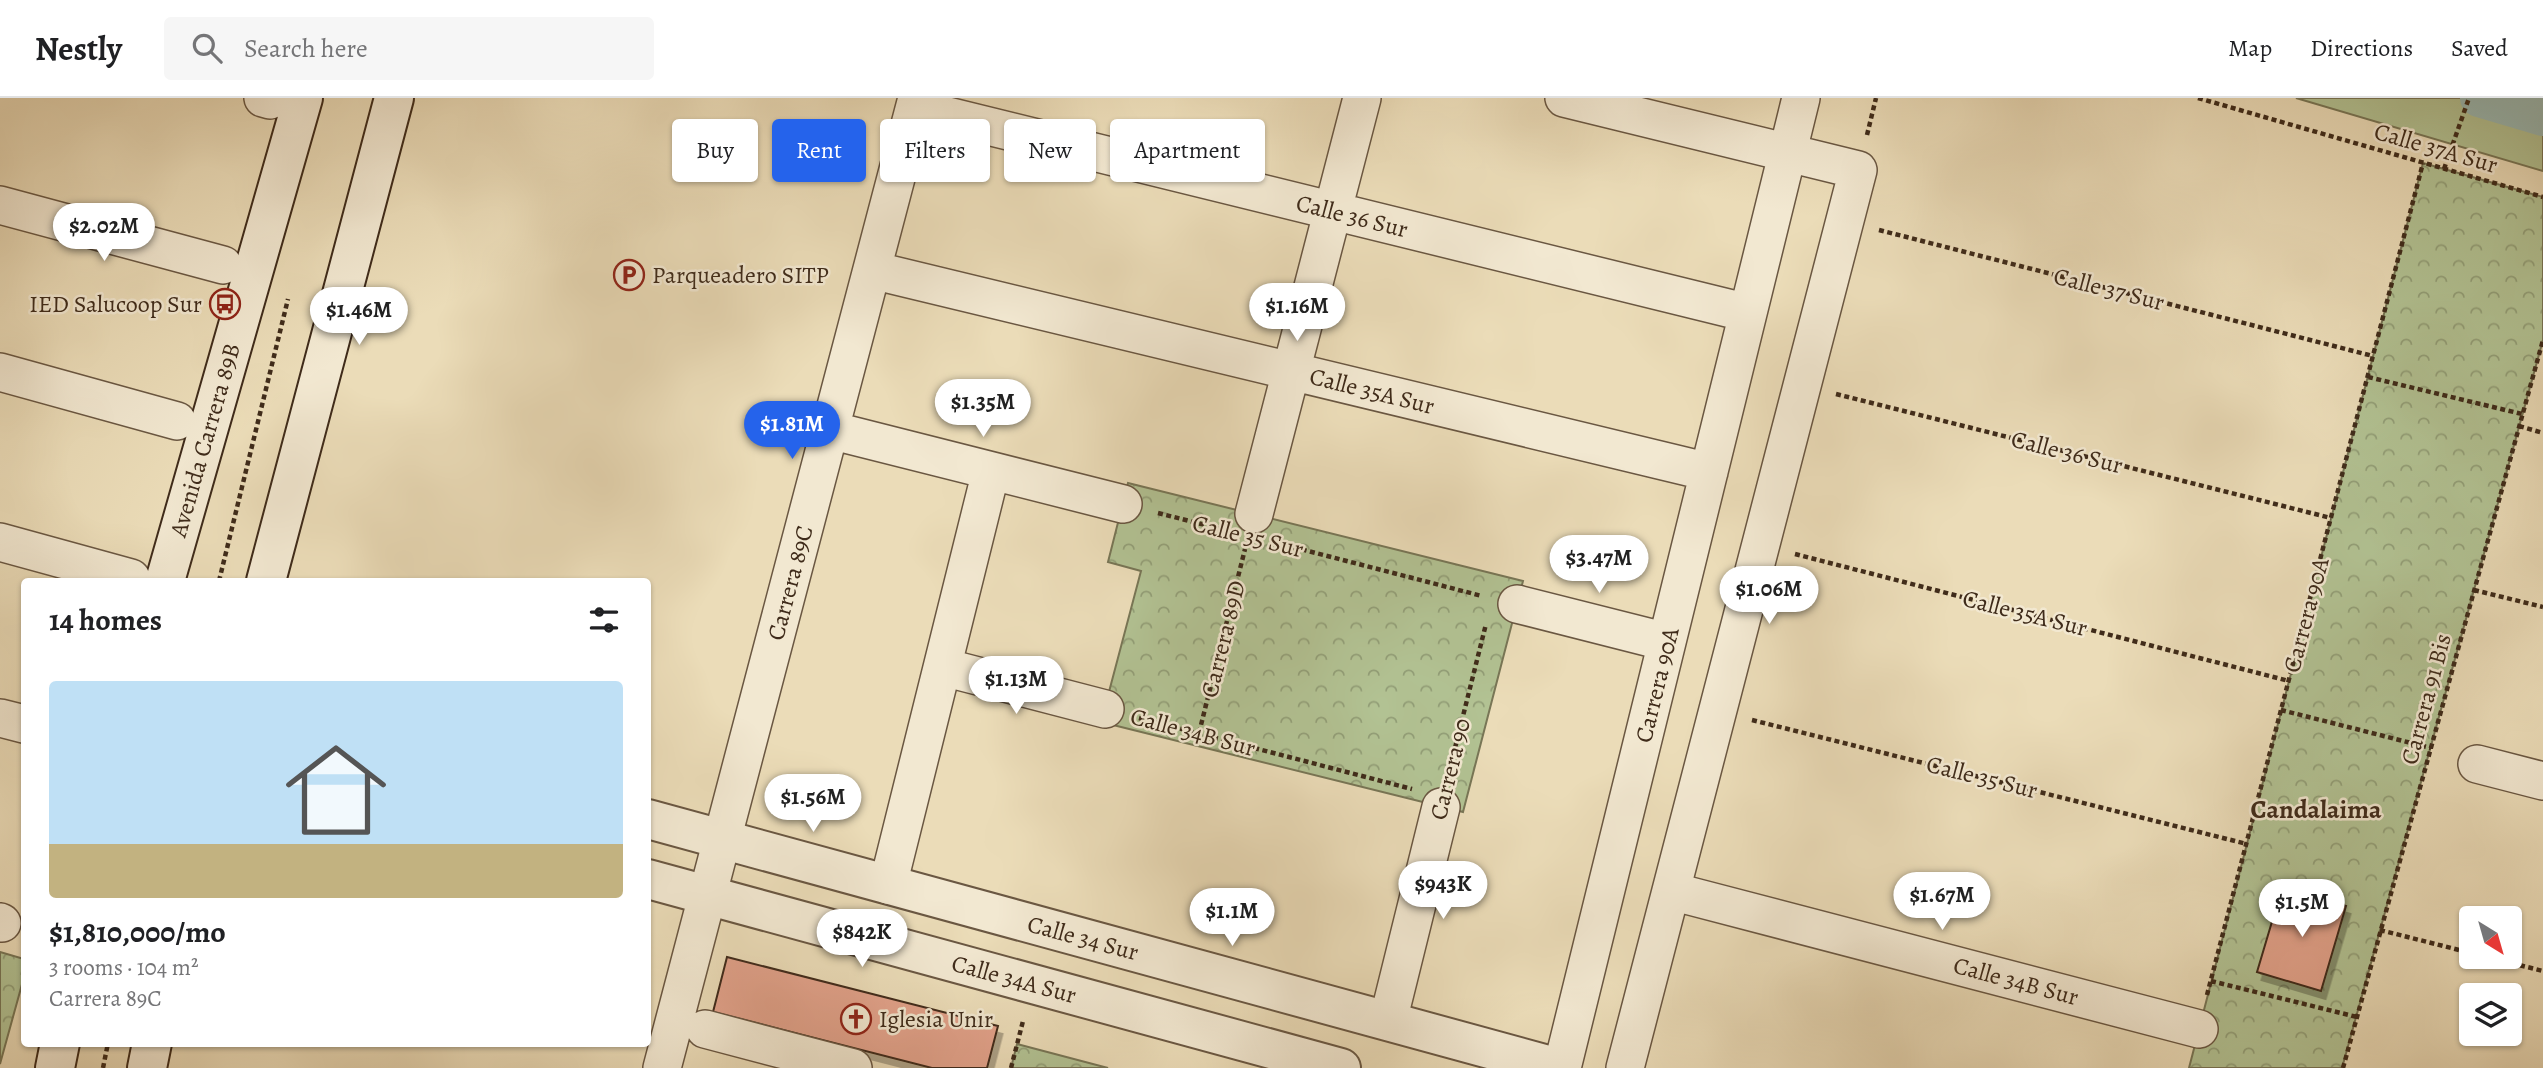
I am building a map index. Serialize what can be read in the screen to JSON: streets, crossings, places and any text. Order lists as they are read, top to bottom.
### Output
{
  "streets": {
    "street": [
      "Calle 36 Sur",
      "Calle 35A Sur",
      "Avenida Carrera 89B",
      "Carrera 89C",
      "Carrera 90A",
      "Calle 34B Sur",
      "Carrera 90",
      "Calle 34 Sur",
      "Calle 34A Sur"
    ],
    "path": [
      "Calle 37A Sur",
      "Calle 37 Sur",
      "Calle 35 Sur",
      "Carrera 89D",
      "Carrera 91 Bis"
    ]
  },
  "crossings": [
    ["Calle 37A Sur", "Carrera 90A"],
    ["Calle 36 Sur", "Carrera 89C"],
    ["Calle 36 Sur", "Carrera 90A"],
    ["Calle 37 Sur", "Carrera 90A"],
    ["Calle 35A Sur", "Carrera 89C"],
    ["Calle 35A Sur", "Carrera 90A"],
    ["Calle 35 Sur", "Carrera 90A"],
    ["Calle 35 Sur", "Carrera 89D"],
    ["Calle 35 Sur", "Carrera 90"],
    ["Carrera 89C", "Calle 34 Sur"],
    ["Carrera 89C", "Calle 34A Sur"],
    ["Carrera 90A", "Calle 34B Sur"],
    ["Carrera 90A", "Calle 34 Sur"],
    ["Carrera 89D", "Calle 34B Sur"],
    ["Calle 34B Sur", "Carrera 90"],
    ["Carrera 90", "Calle 34 Sur"]
  ],
  "districts": ["Candalaima"],
  "places": {
    "parking": ["Parqueadero SITP"],
    "bus stop": ["IED Salucoop Sur"],
    "church": ["Iglesia Unir"]
  },
  "north": "bottom right",
  "page": {
    "header": "Nestly",
    "search": "Search here",
    "nav": ["Map", "Directions", "Saved"],
    "chip": [
      "Buy",
      "Rent",
      "Filters",
      "New",
      "Apartment"
    ],
    "price": [
      "$2.02M",
      "$1.16M",
      "$1.46M",
      "$1.35M",
      "$1.81M",
      "$3.47M",
      "$1.06M",
      "$1.13M",
      "$1.56M",
      "$943K",
      "$1.67M",
      "$1.5M",
      "$1.1M",
      "$842K"
    ],
    "heading": "14 homes",
    "list": [
      {
        "name": "$1,810,000/mo",
        "note": "3 rooms · 104 m² · Carrera 89C"
      }
    ]
  }
}
